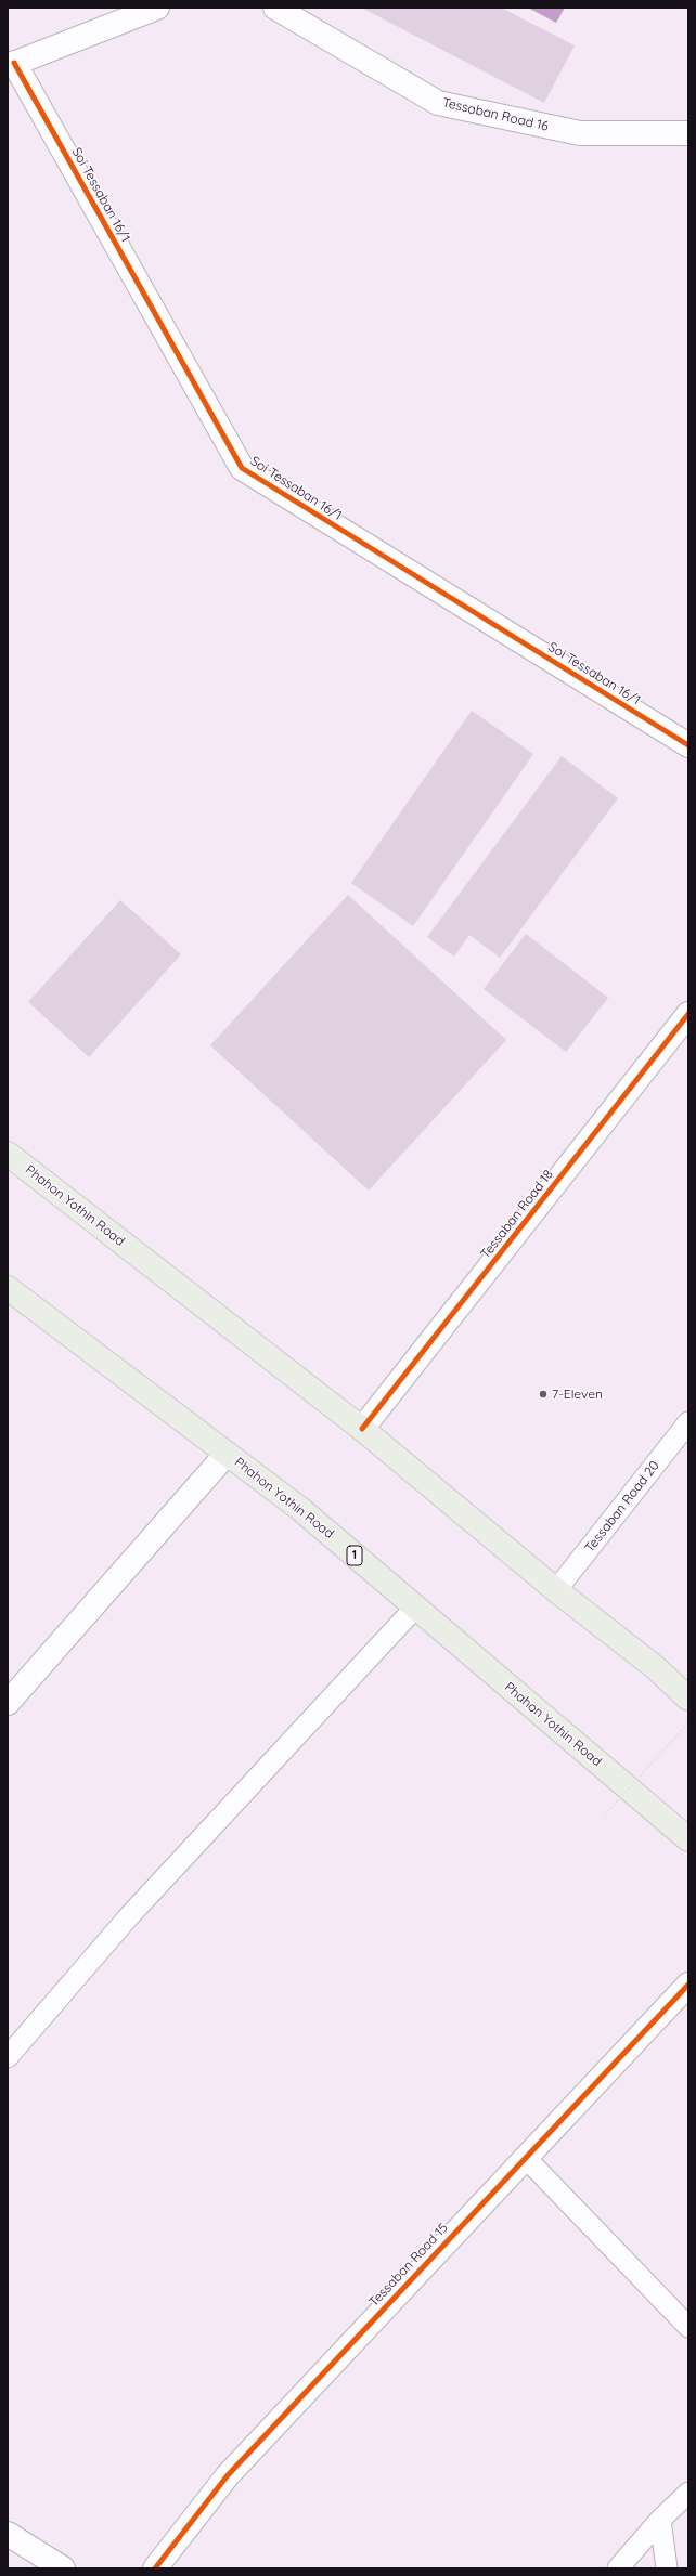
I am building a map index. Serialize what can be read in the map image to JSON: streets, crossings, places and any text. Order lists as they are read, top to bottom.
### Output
{
  "streets": {
    "main road": ["Phahon Yothin Road", "1"],
    "street": [
      "Tessaban Road 16",
      "Soi Tessaban 16/1",
      "Tessaban Road 18",
      "Tessaban Road 15"
    ],
    "lane": ["Tessaban Road 20"]
  },
  "crossings": [
    ["Phahon Yothin Road", "Tessaban Road 18"],
    ["Phahon Yothin Road", "Tessaban Road 20"]
  ],
  "places": ["7-Eleven"]
}
